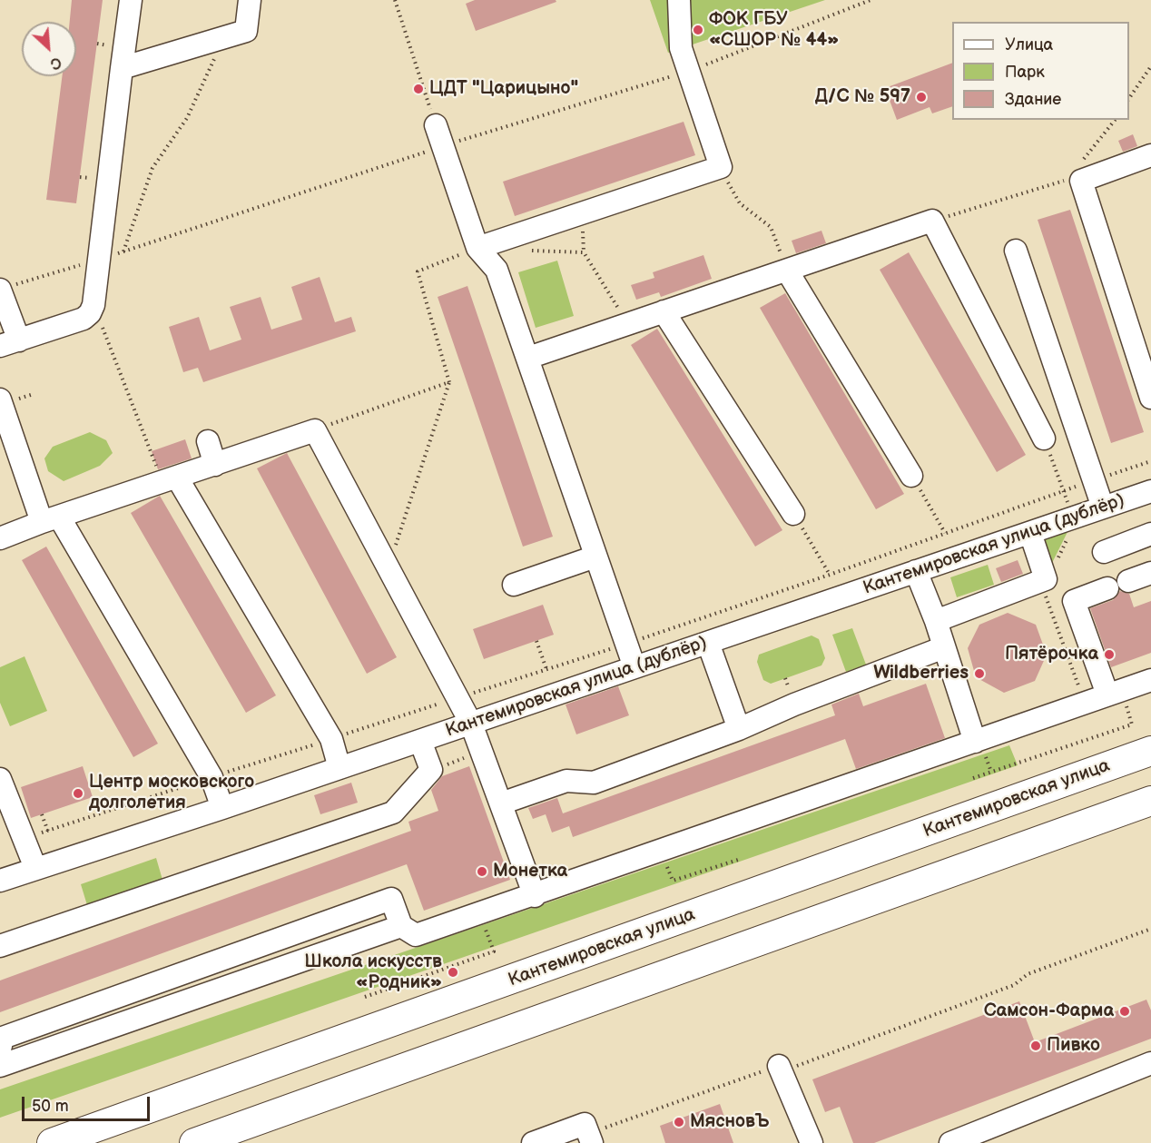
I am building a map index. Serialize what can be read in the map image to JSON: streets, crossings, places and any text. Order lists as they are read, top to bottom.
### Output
{
  "streets": {
    "main road": ["Кантемировская улица"],
    "street": ["Кантемировская улица (дублёр)"]
  },
  "places": [
    "ФОК ГБУ «СШОР № 44»",
    "ЦДТ \"Царицыно\"",
    "Д/C № 597",
    "Пятёрочка",
    "Wildberries",
    "Центр московского долголетия",
    "Монетка",
    "Школа искусств «Родник»",
    "Самсон-Фарма",
    "Пивко",
    "МясновЪ"
  ],
  "legend": ["Улица", "Парк", "Здание"],
  "scale_bar": "50 m",
  "north": "bottom right"
}
